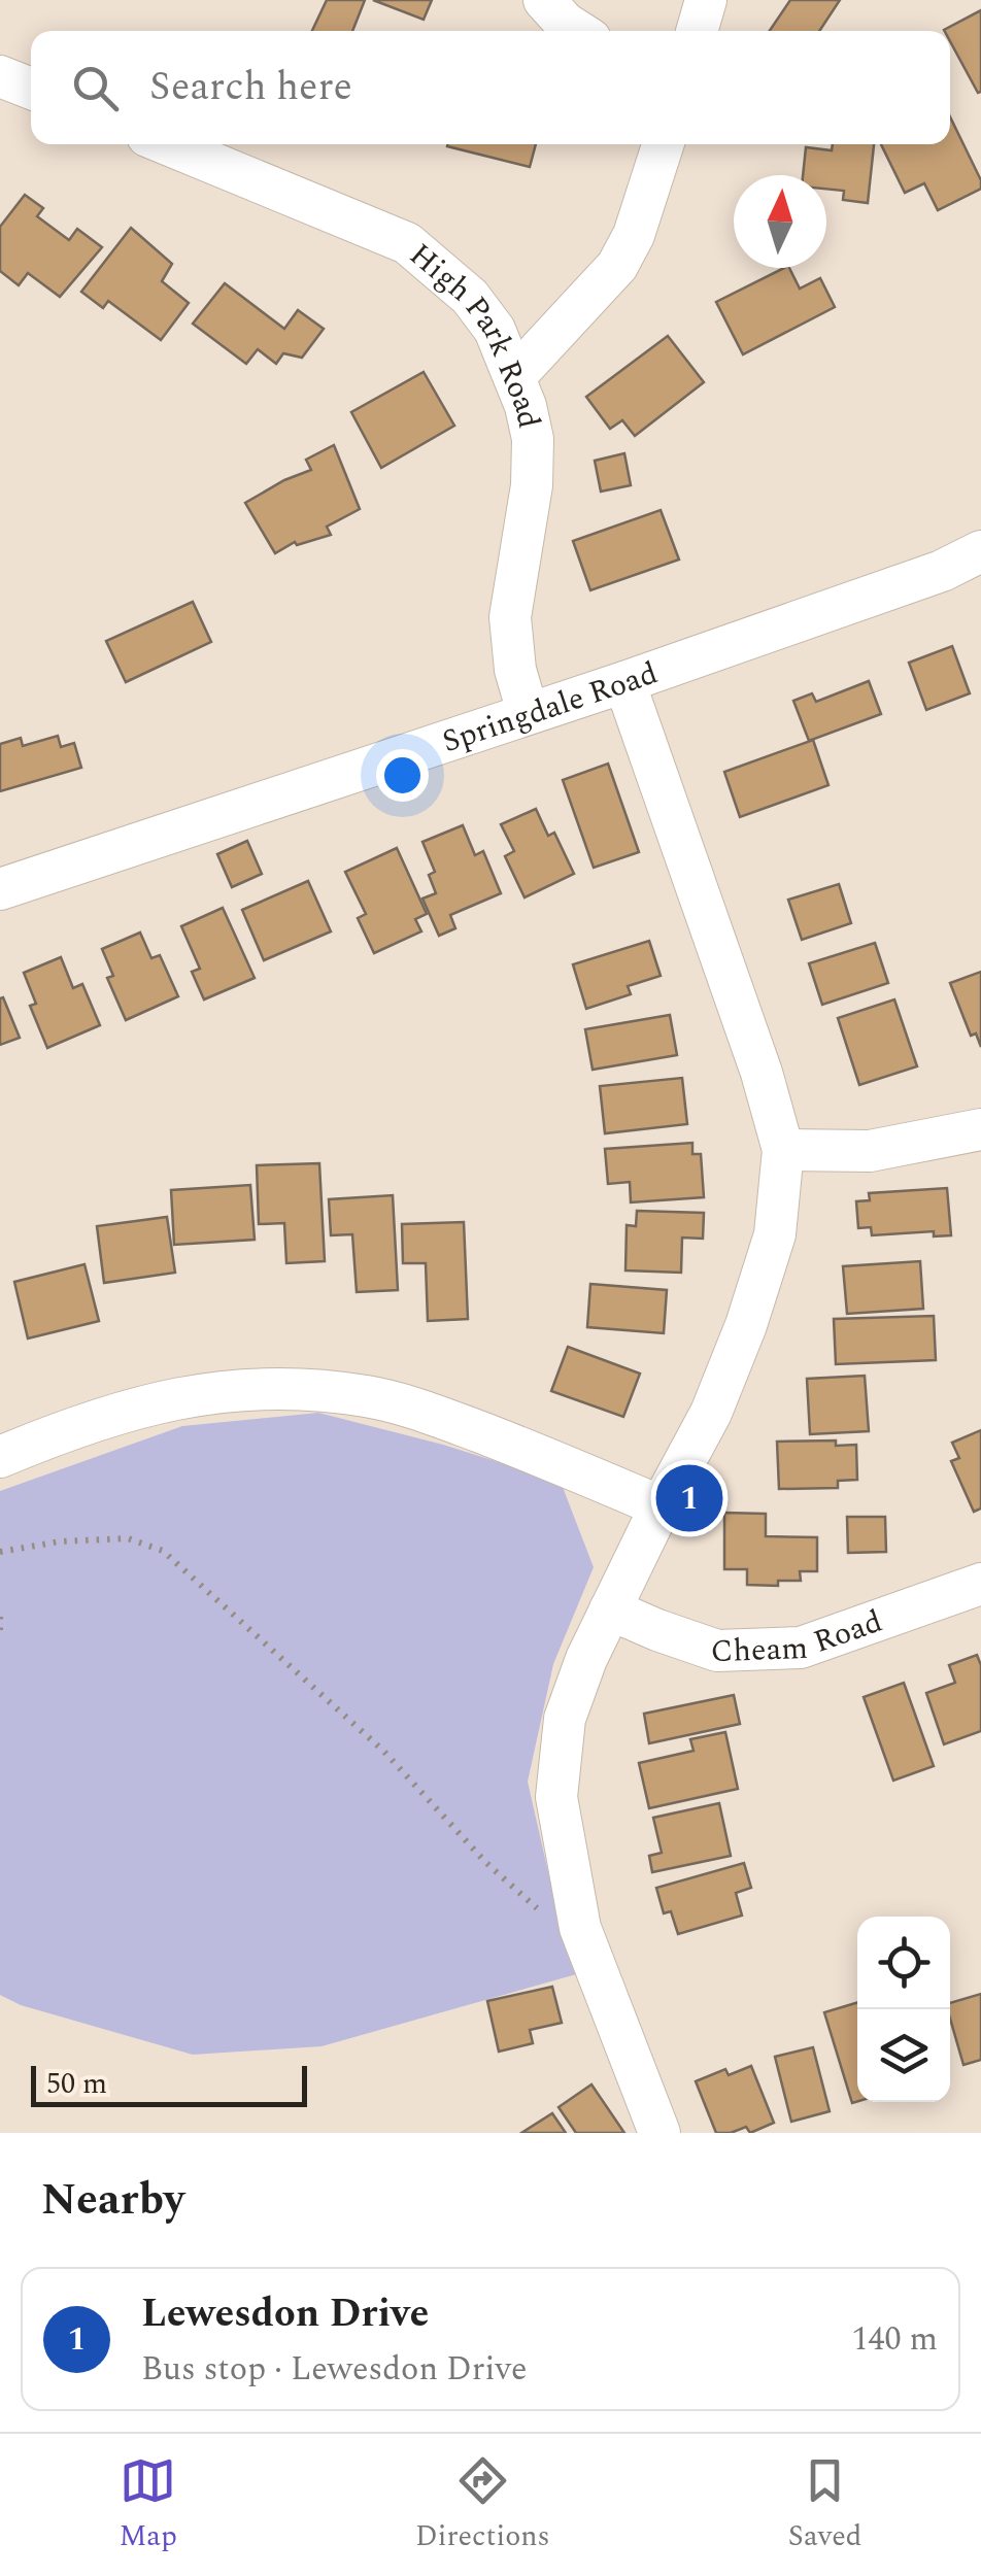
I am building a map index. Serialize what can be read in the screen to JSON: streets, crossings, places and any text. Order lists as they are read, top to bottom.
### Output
{
  "streets": {
    "street": ["High Park Road", "Springdale Road", "Cheam Road"]
  },
  "crossings": [
    ["High Park Road", "Springdale Road"]
  ],
  "scale_bar": "50 m",
  "north": "top",
  "page": {
    "search": "Search here",
    "pins": "1",
    "scale": "50 m",
    "heading": "Nearby",
    "list": [
      {
        "mark": "1",
        "name": "Lewesdon Drive",
        "note": "Bus stop · Lewesdon Drive",
        "value": "140 m"
      }
    ],
    "nav": ["Map", "Directions", "Saved"]
  }
}
